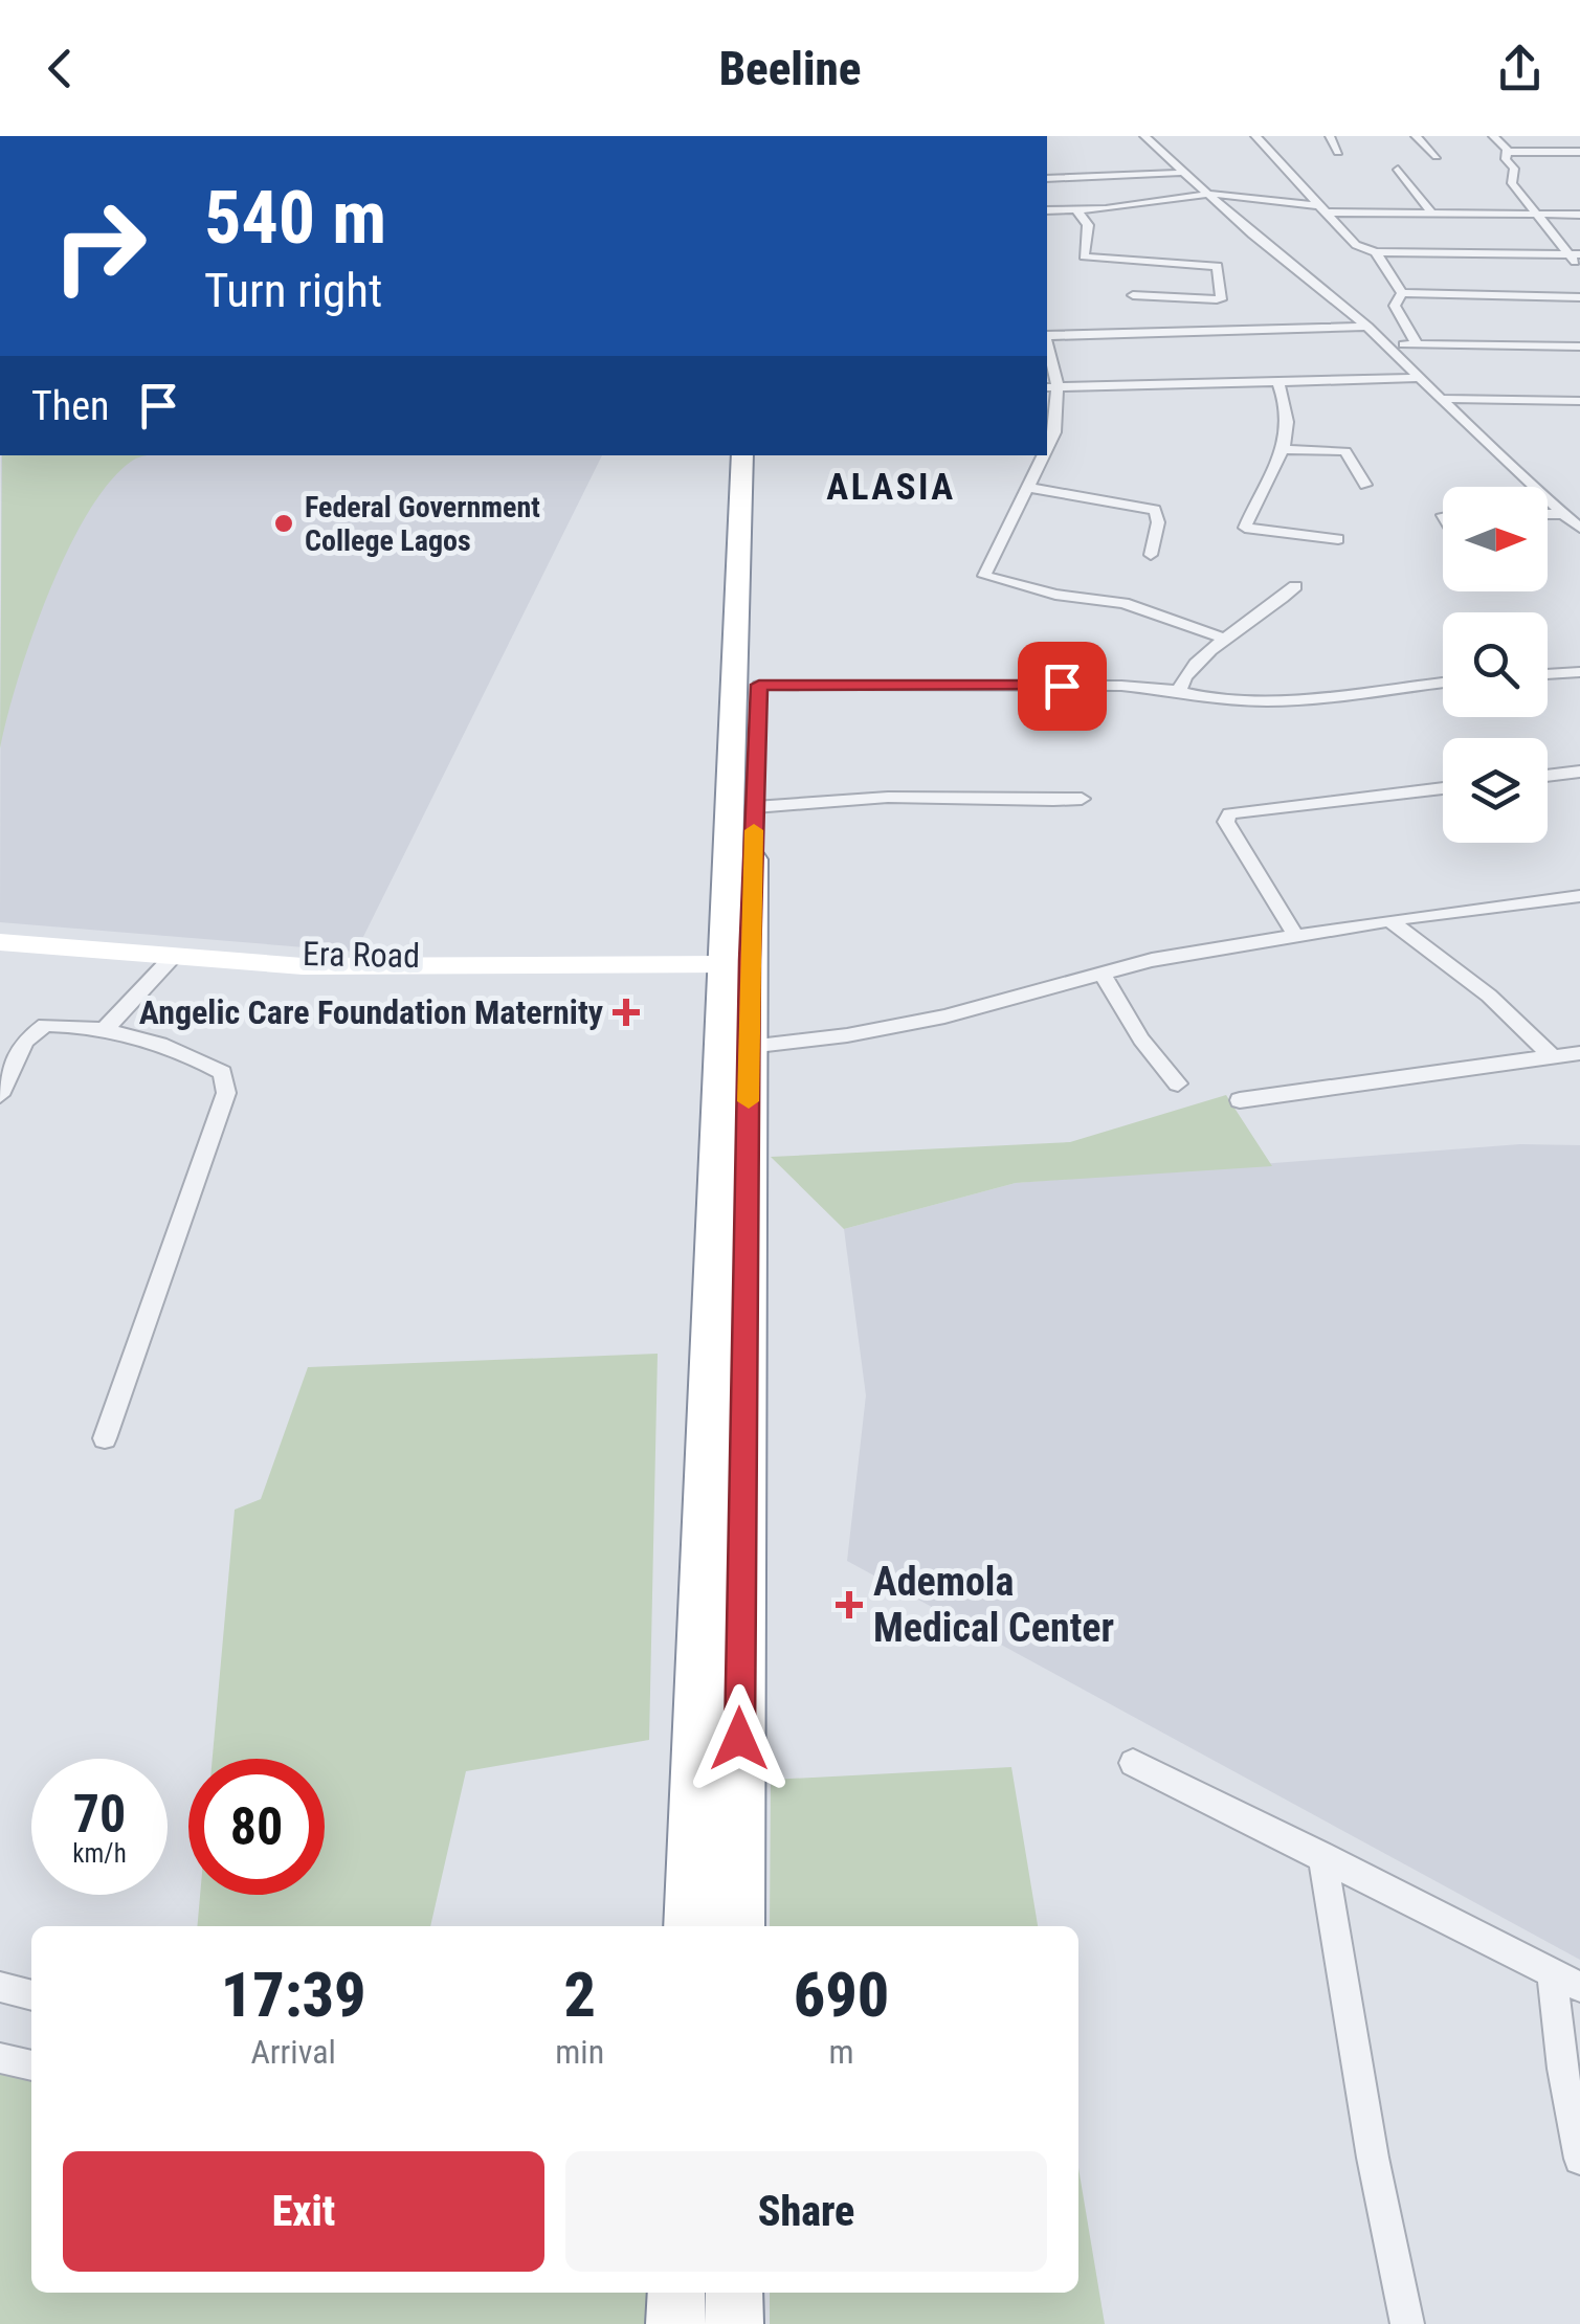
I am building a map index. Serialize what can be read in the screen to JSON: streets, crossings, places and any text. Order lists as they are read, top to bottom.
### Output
{
  "streets": {
    "main road": ["Era Road"]
  },
  "districts": ["ALASIA"],
  "places": {
    "other": ["Federal Government College Lagos"],
    "health": ["Angelic Care Foundation Maternity", "Ademola Medical Center"]
  },
  "north": "right",
  "page": {
    "header": "Beeline",
    "turn": ["540 m", "Turn right"],
    "then": "Then",
    "speed": "70 km/h",
    "limit": "80",
    "eta": [
      "17:39",
      "Arrival",
      "2",
      "min",
      "690",
      "m"
    ],
    "buttons": ["Exit", "Share"]
  }
}
